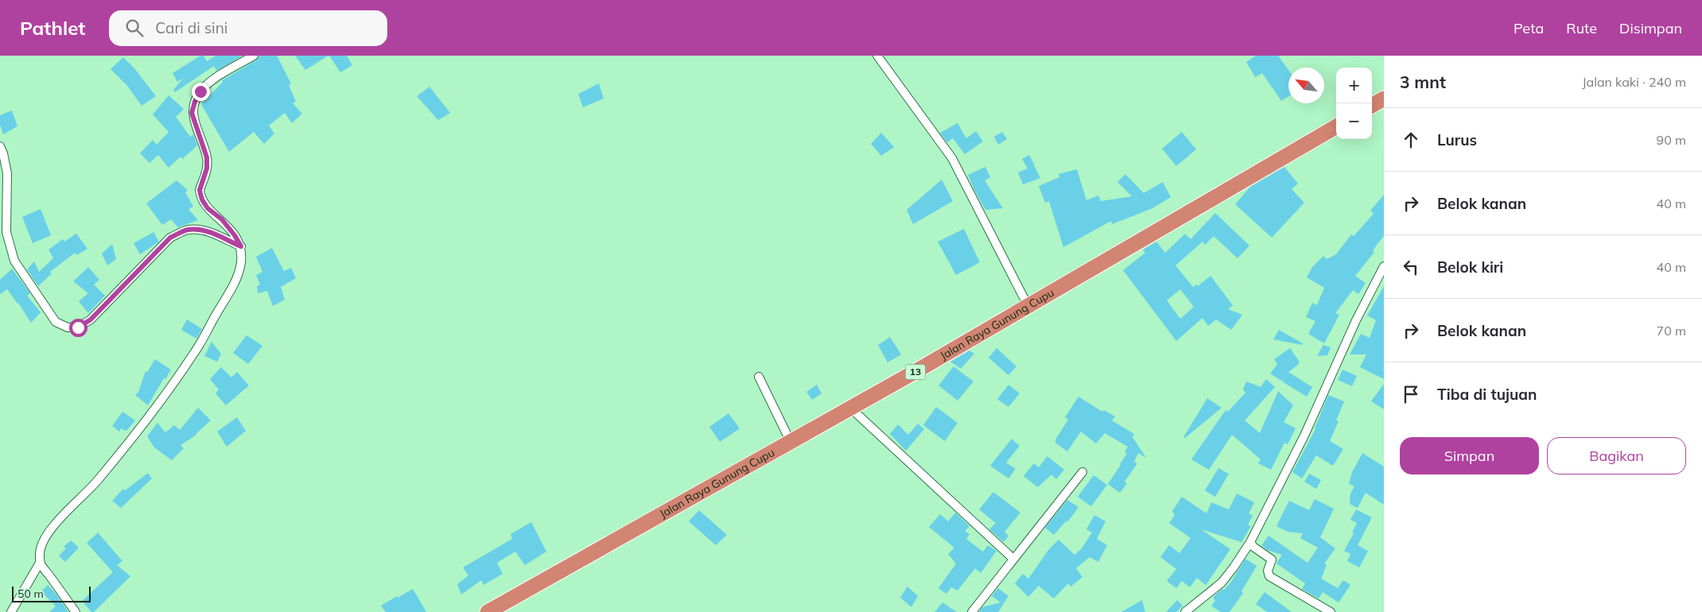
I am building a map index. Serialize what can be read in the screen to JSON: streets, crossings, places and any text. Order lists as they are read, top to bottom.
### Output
{
  "streets": {
    "highway": ["Jalan Raya Gunung Cupu", "13"]
  },
  "scale_bar": "50 m",
  "north": "top left",
  "page": {
    "header": "Pathlet",
    "search": "Cari di sini",
    "nav": ["Peta", "Rute", "Disimpan"],
    "heading": ["3 mnt", "Jalan kaki · 240 m"],
    "map_buttons": ["+", "−"],
    "list": [
      ["Lurus", "90 m"],
      ["Belok kanan", "40 m"],
      ["Belok kiri", "40 m"],
      ["Belok kanan", "70 m"],
      "Tiba di tujuan"
    ],
    "buttons": ["Simpan", "Bagikan"],
    "scale": "50 m"
  }
}
